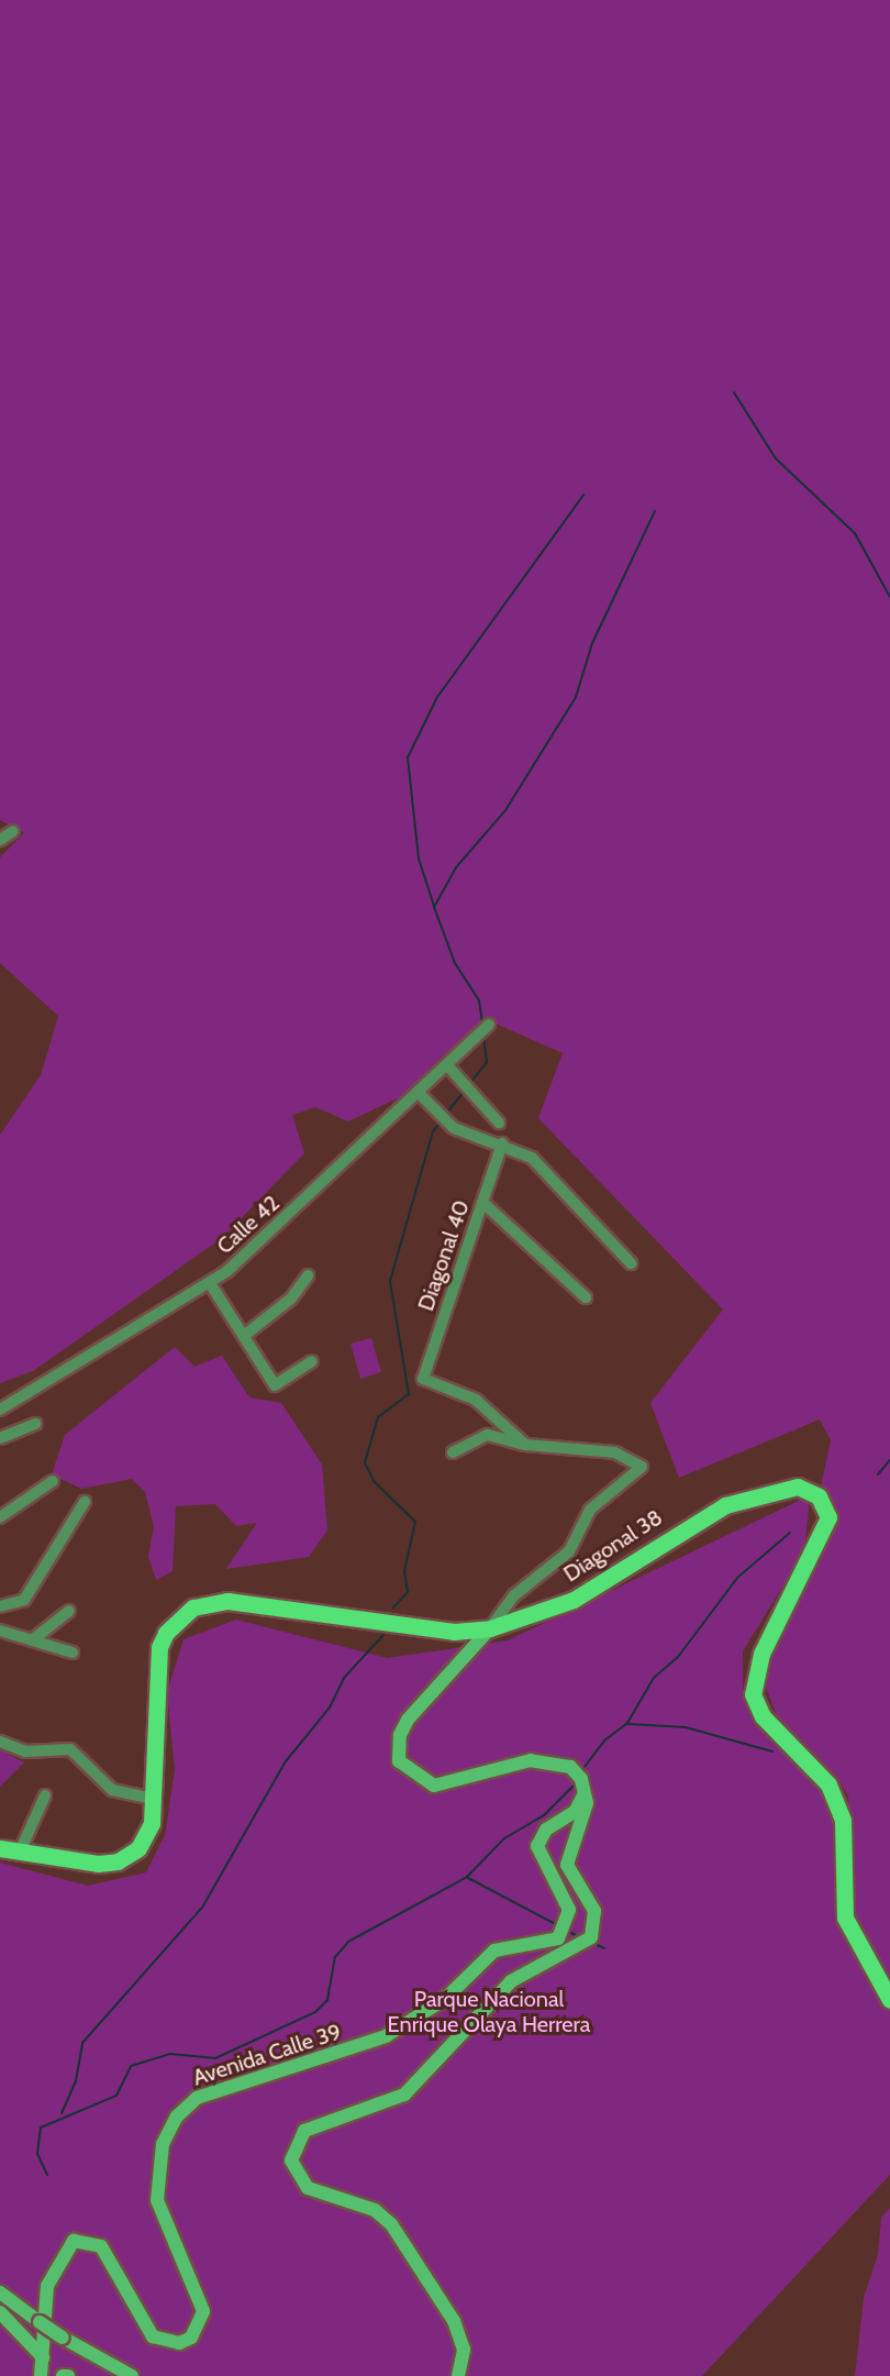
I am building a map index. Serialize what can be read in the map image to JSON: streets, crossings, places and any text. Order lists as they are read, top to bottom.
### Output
{
  "streets": {
    "main road": ["Diagonal 38"],
    "street": ["Calle 42", "Diagonal 40", "Avenida Calle 39"]
  },
  "parks": ["Parque Nacional Enrique Olaya Herrera"]
}
